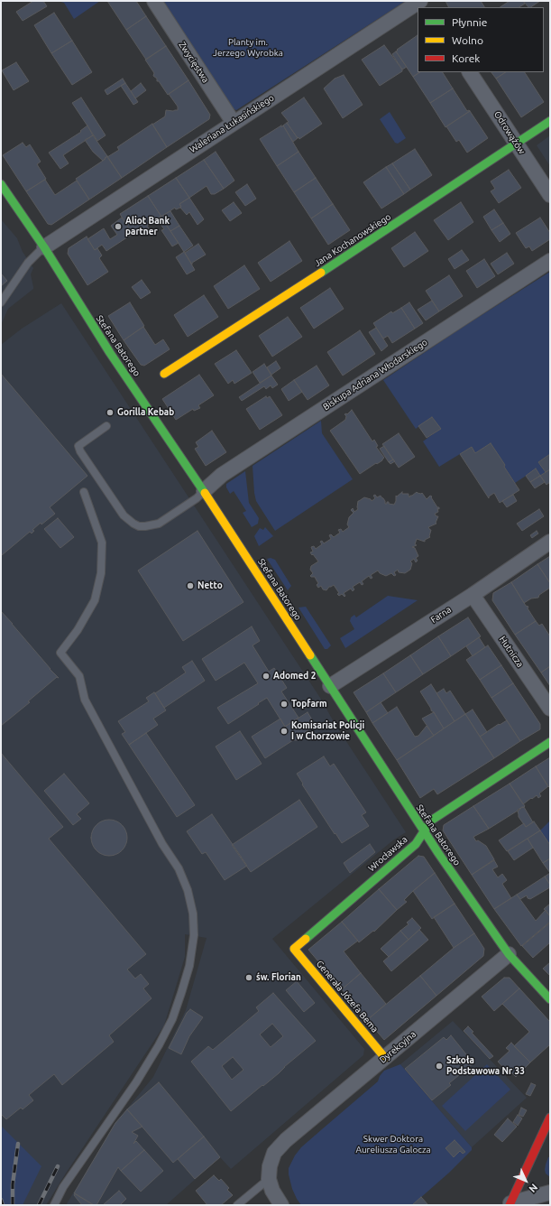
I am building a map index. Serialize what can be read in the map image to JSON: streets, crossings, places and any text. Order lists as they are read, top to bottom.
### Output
{
  "streets": {
    "street": [
      "Zwycięstwa",
      "Waleriana Łukasińskiego",
      "Odrowążów",
      "Jana Kochanowskiego",
      "Stefana Batorego",
      "Biskupa Adriana Włodarskiego",
      "Farna",
      "Hutnicza",
      "Wrocławska",
      "Generała Józefa Bema",
      "Dyrekcyjna"
    ]
  },
  "crossings": [
    ["Zwycięstwa", "Waleriana Łukasińskiego"],
    ["Waleriana Łukasińskiego", "Stefana Batorego"],
    ["Odrowążów", "Jana Kochanowskiego"],
    ["Stefana Batorego", "Biskupa Adriana Włodarskiego"],
    ["Stefana Batorego", "Farna"],
    ["Stefana Batorego", "Wrocławska"],
    ["Stefana Batorego", "Dyrekcyjna"],
    ["Farna", "Hutnicza"],
    ["Wrocławska", "Generała Józefa Bema"],
    ["Generała Józefa Bema", "Dyrekcyjna"]
  ],
  "parks": ["Planty im. Jerzego Wyrobka", "Skwer Doktora Aureliusza Galocza"],
  "places": [
    "Aliot Bank partner",
    "Gorilla Kebab",
    "Netto",
    "Adomed 2",
    "Topfarm",
    "Komisariat Policji I w Chorzowie",
    "św. Florian",
    "Szkoła Podstawowa Nr 33"
  ],
  "legend": ["Płynnie", "Wolno", "Korek"],
  "north": "bottom right"
}
